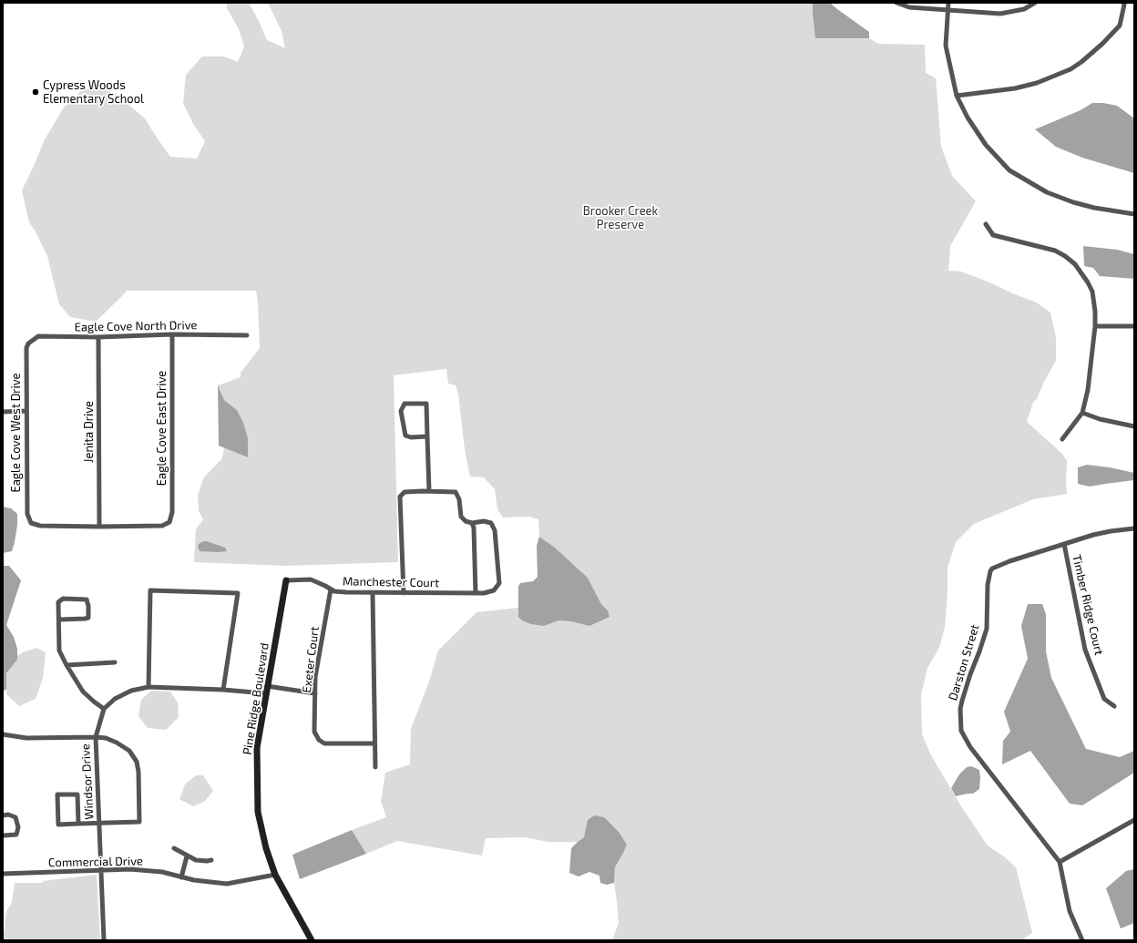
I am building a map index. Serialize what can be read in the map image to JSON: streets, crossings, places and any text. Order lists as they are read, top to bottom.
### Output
{
  "streets": {
    "street": [
      "Eagle Cove North Drive",
      "Eagle Cove East Drive",
      "Jenita Drive",
      "Eagle Cove West Drive",
      "Manchester Court",
      "Timber Ridge Court",
      "Exeter Court",
      "Darston Street",
      "Pine Ridge Boulevard",
      "Windsor Drive",
      "Commercial Drive"
    ]
  },
  "crossings": [
    ["Eagle Cove North Drive", "Eagle Cove East Drive"],
    ["Eagle Cove North Drive", "Jenita Drive"],
    ["Eagle Cove North Drive", "Eagle Cove West Drive"],
    ["Eagle Cove East Drive", "Jenita Drive"],
    ["Eagle Cove East Drive", "Eagle Cove West Drive"],
    ["Jenita Drive", "Eagle Cove West Drive"],
    ["Manchester Court", "Exeter Court"],
    ["Manchester Court", "Pine Ridge Boulevard"],
    ["Timber Ridge Court", "Darston Street"],
    ["Pine Ridge Boulevard", "Commercial Drive"],
    ["Windsor Drive", "Commercial Drive"]
  ],
  "parks": ["Brooker Creek Preserve"],
  "places": ["Cypress Woods Elementary School"]
}
